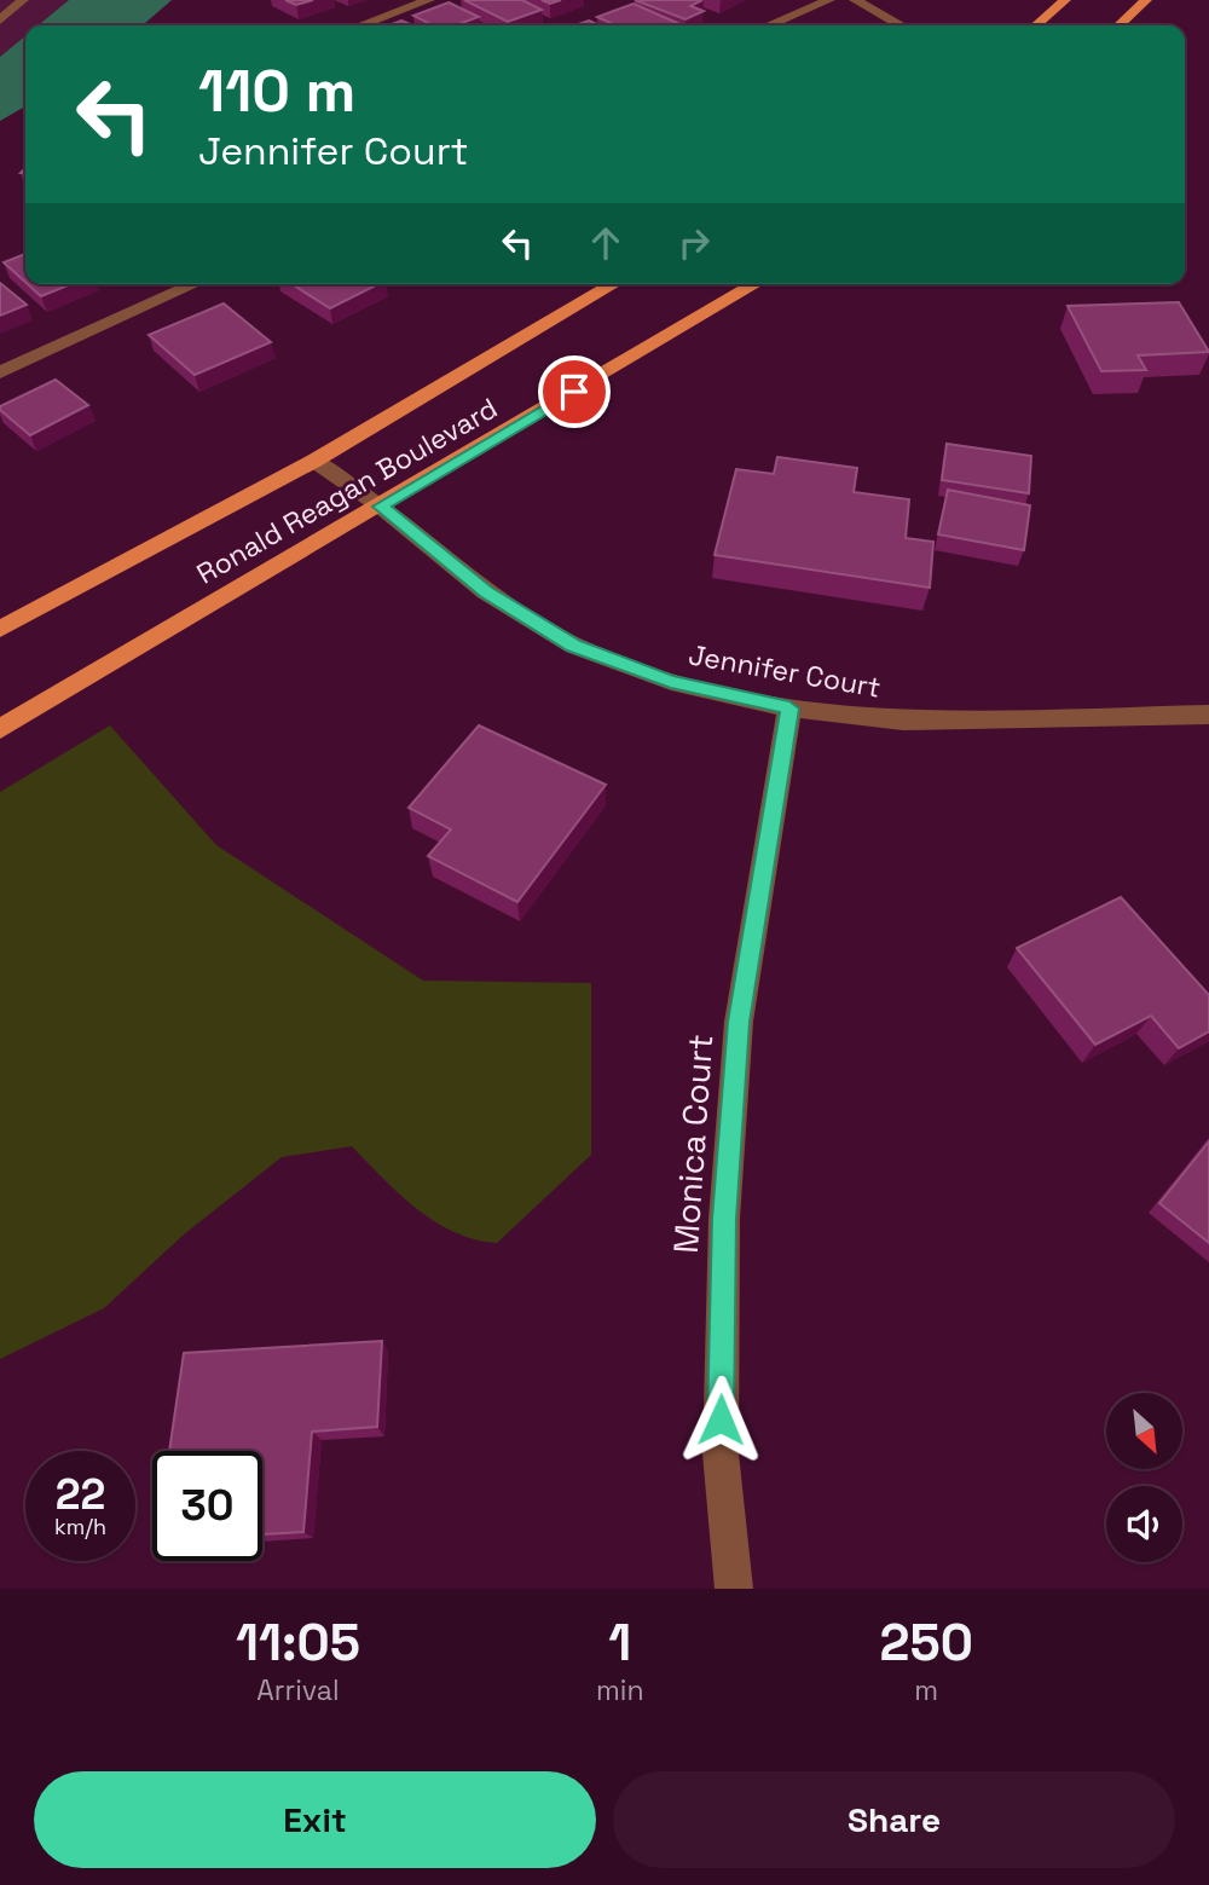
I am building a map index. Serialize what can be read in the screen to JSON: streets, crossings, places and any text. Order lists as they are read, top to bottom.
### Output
{
  "streets": {
    "main road": ["Ronald Reagan Boulevard"],
    "street": ["Jennifer Court", "Monica Court"]
  },
  "crossings": [
    ["Ronald Reagan Boulevard", "Jennifer Court"],
    ["Jennifer Court", "Monica Court"]
  ],
  "north": "bottom right",
  "page": {
    "turn": ["110 m", "Jennifer Court"],
    "speed": "22 km/h",
    "limit": "30",
    "eta": [
      "11:05",
      "Arrival",
      "1",
      "min",
      "250",
      "m"
    ],
    "buttons": ["Exit", "Share"]
  }
}
